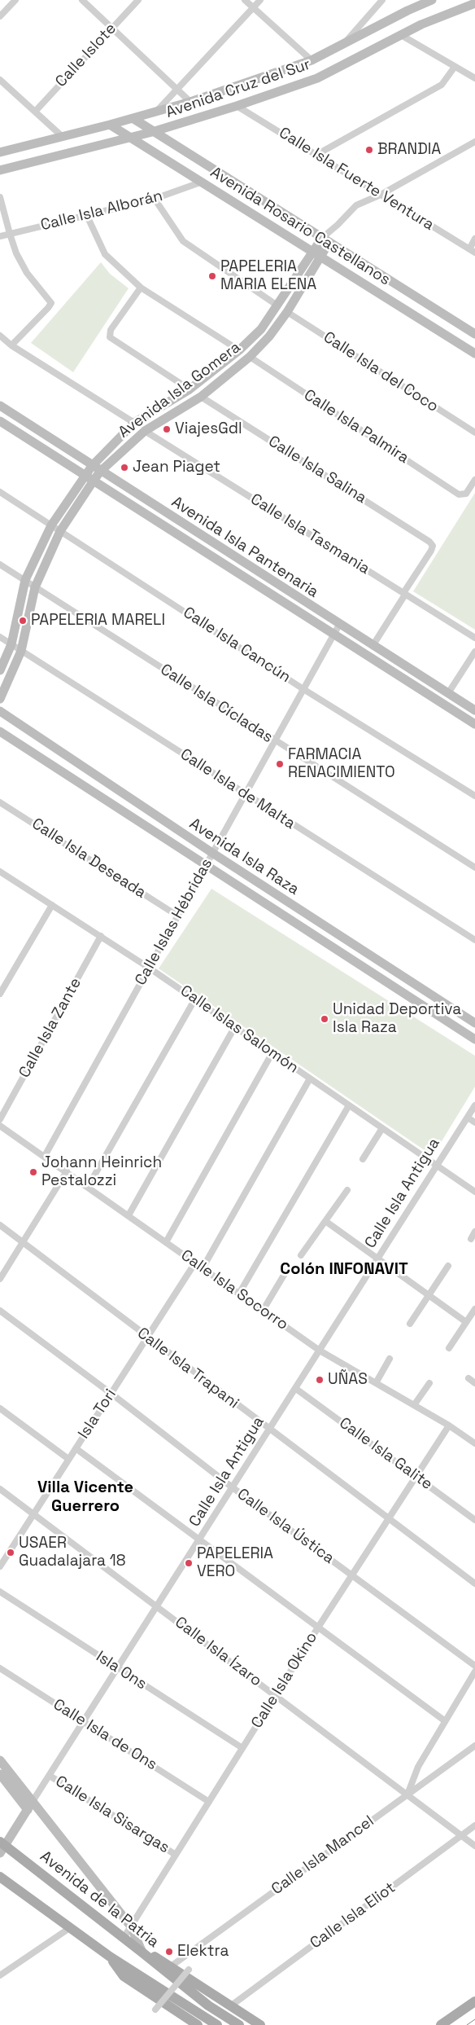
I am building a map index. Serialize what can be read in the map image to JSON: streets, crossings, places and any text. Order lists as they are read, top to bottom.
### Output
{
  "streets": {
    "main road": ["Avenida de la Patria"],
    "street": [
      "Calle Islote",
      "Avenida Cruz del Sur",
      "Calle Isla Fuerte Ventura",
      "Calle Isla Alborán",
      "Avenida Rosario Castellanos",
      "Calle Isla del Coco",
      "Avenida Isla Gomera",
      "Calle Isla Palmira",
      "Calle Isla Salina",
      "Calle Isla Tasmania",
      "Avenida Isla Pantenaria",
      "Calle Isla Cancún",
      "Calle Isla Cícladas",
      "Calle Isla de Malta",
      "Avenida Isla Raza",
      "Calle Isla Deseada",
      "Calle Islas Hébridas",
      "Calle Isla Zante",
      "Calle Islas Salomón",
      "Calle Isla Antigua",
      "Calle Isla Socorro",
      "Calle Isla Trapani",
      "Isla Tori",
      "Calle Isla Galite",
      "Calle Isla Ústica",
      "Calle Isla Ízaro",
      "Isla Ons",
      "Calle Isla Okino",
      "Calle Isla de Ons",
      "Calle Isla Sisargas",
      "Calle Isla Mancel",
      "Calle Isla Eliot"
    ]
  },
  "crossings": [
    ["Avenida Cruz del Sur", "Calle Isla Fuerte Ventura"],
    ["Avenida Cruz del Sur", "Avenida Rosario Castellanos"],
    ["Calle Isla Alborán", "Avenida Rosario Castellanos"],
    ["Avenida Rosario Castellanos", "Avenida Isla Gomera"],
    ["Calle Isla del Coco", "Avenida Isla Gomera"],
    ["Avenida Isla Gomera", "Calle Isla Palmira"],
    ["Avenida Isla Gomera", "Calle Isla Salina"],
    ["Avenida Isla Gomera", "Calle Isla Tasmania"],
    ["Avenida Isla Gomera", "Avenida Isla Pantenaria"],
    ["Avenida Isla Gomera", "Calle Isla Cancún"],
    ["Avenida Isla Gomera", "Calle Isla Cícladas"],
    ["Avenida Isla Gomera", "Calle Isla de Malta"],
    ["Calle Isla Salina", "Calle Isla Tasmania"],
    ["Avenida Isla Pantenaria", "Calle Islas Hébridas"],
    ["Calle Isla Cancún", "Calle Islas Hébridas"],
    ["Calle Isla Cícladas", "Calle Islas Hébridas"],
    ["Calle Isla de Malta", "Calle Islas Hébridas"],
    ["Avenida Isla Raza", "Calle Islas Hébridas"],
    ["Calle Isla Deseada", "Calle Islas Hébridas"],
    ["Calle Islas Hébridas", "Calle Islas Salomón"],
    ["Calle Islas Hébridas", "Calle Isla Socorro"],
    ["Calle Isla Zante", "Calle Islas Salomón"],
    ["Calle Islas Salomón", "Calle Isla Antigua"],
    ["Calle Isla Antigua", "Calle Isla Socorro"],
    ["Calle Isla Antigua", "Calle Isla Trapani"],
    ["Calle Isla Antigua", "Calle Isla Galite"],
    ["Calle Isla Antigua", "Calle Isla Ústica"],
    ["Calle Isla Antigua", "Calle Isla Ízaro"],
    ["Calle Isla Antigua", "Isla Ons"],
    ["Calle Isla Antigua", "Calle Isla de Ons"],
    ["Calle Isla Antigua", "Calle Isla Sisargas"],
    ["Calle Isla Antigua", "Avenida de la Patria"],
    ["Calle Isla Socorro", "Isla Tori"],
    ["Calle Isla Socorro", "Calle Isla Okino"],
    ["Calle Isla Trapani", "Isla Tori"],
    ["Calle Isla Trapani", "Calle Isla Okino"],
    ["Isla Tori", "Calle Isla Ústica"],
    ["Isla Tori", "Calle Isla Ízaro"],
    ["Calle Isla Galite", "Calle Isla Okino"],
    ["Calle Isla Ústica", "Calle Isla Okino"],
    ["Calle Isla Ízaro", "Calle Isla Okino"],
    ["Calle Isla Ízaro", "Calle Isla Mancel"],
    ["Calle Isla Ízaro", "Calle Isla Eliot"],
    ["Isla Ons", "Calle Isla Okino"],
    ["Calle Isla Okino", "Calle Isla de Ons"],
    ["Calle Isla Okino", "Calle Isla Sisargas"],
    ["Calle Isla Okino", "Avenida de la Patria"]
  ],
  "districts": ["Colón INFONAVIT", "Villa Vicente Guerrero"],
  "places": [
    "BRANDIA",
    "PAPELERIA MARIA ELENA",
    "ViajesGdl",
    "Jean Piaget",
    "PAPELERIA MARELI",
    "FARMACIA RENACIMIENTO",
    "Unidad Deportiva Isla Raza",
    "Johann Heinrich Pestalozzi",
    "UÑAS",
    "USAER Guadalajara 18",
    "PAPELERIA VERO",
    "Elektra"
  ]
}
